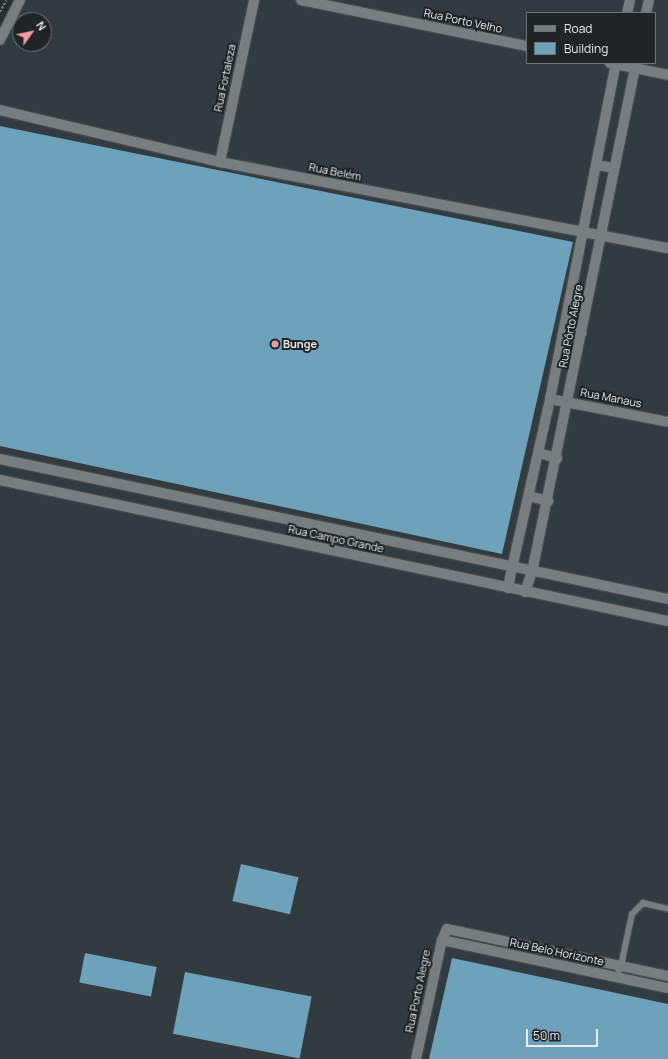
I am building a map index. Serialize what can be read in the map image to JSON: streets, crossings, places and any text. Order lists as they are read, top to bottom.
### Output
{
  "streets": {
    "street": [
      "Rua Porto Velho",
      "Rua Fortaleza",
      "Rua Belém",
      "Rua Pôrto Alegre",
      "Rua Manaus",
      "Rua Campo Grande",
      "Rua Belo Horizonte",
      "Rua Porto Alegre"
    ]
  },
  "crossings": [
    ["Rua Fortaleza", "Rua Belém"],
    ["Rua Belém", "Rua Pôrto Alegre"],
    ["Rua Pôrto Alegre", "Rua Manaus"],
    ["Rua Pôrto Alegre", "Rua Campo Grande"],
    ["Rua Belo Horizonte", "Rua Porto Alegre"]
  ],
  "places": ["Bunge"],
  "legend": ["Road", "Building"],
  "scale_bar": "50 m",
  "north": "top right"
}
